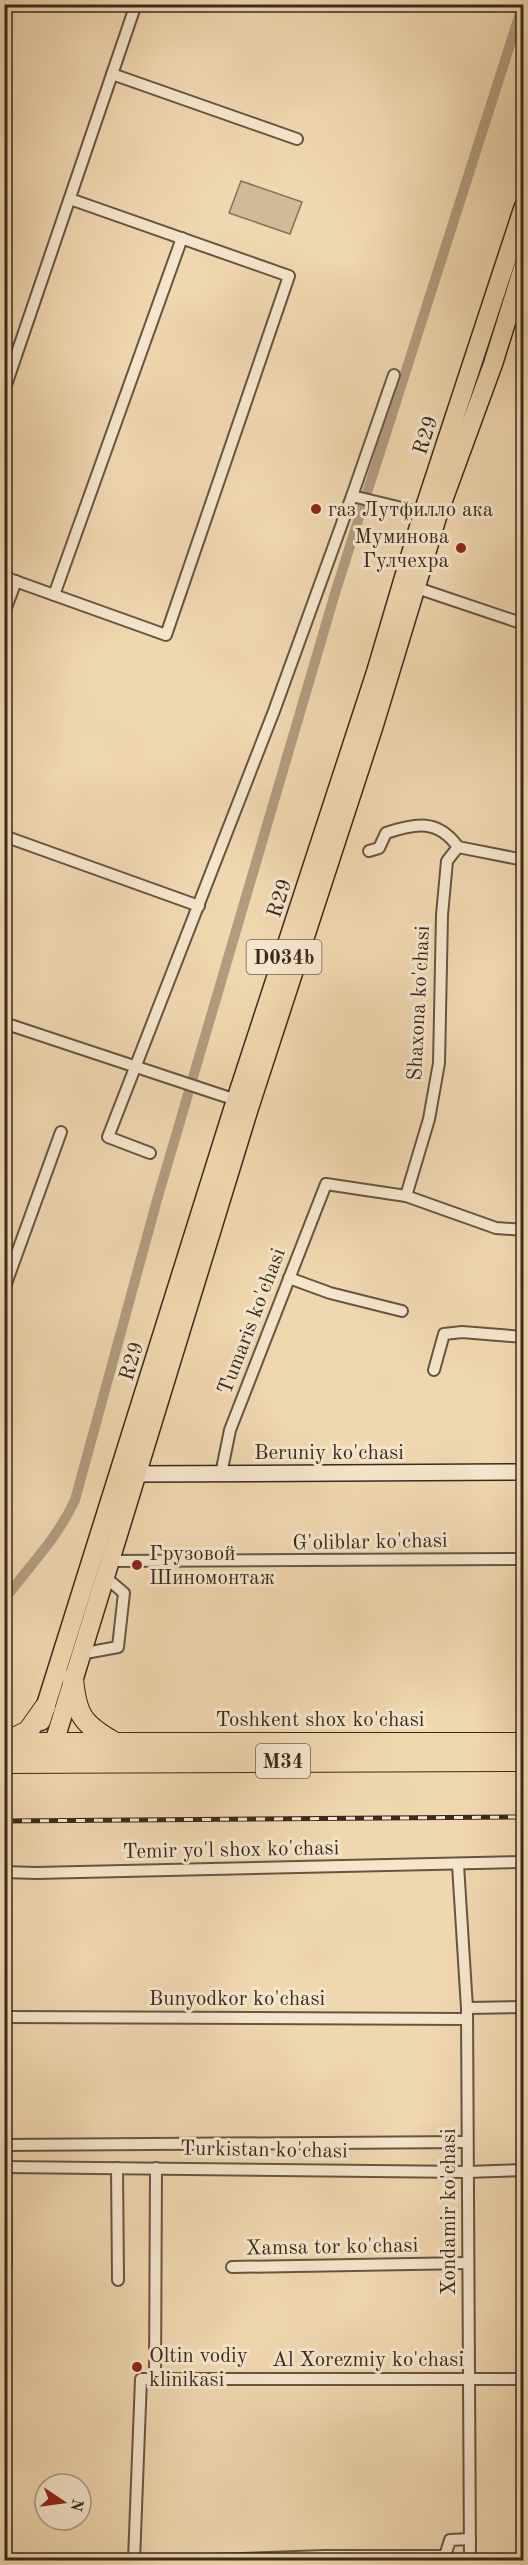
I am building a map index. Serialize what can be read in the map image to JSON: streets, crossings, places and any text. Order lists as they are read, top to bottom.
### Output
{
  "streets": {
    "highway": ["Toshkent shox ko'chasi", "M34"],
    "main road": ["R29", "D034b"],
    "street": [
      "Shaxona ko'chasi",
      "Tumaris ko'chasi",
      "Beruniy ko'chasi",
      "G'oliblar ko'chasi",
      "Temir yo'l shox ko'chasi",
      "Bunyodkor ko'chasi",
      "Turkistan ko'chasi",
      "Xondamir ko'chasi",
      "Xamsa tor ko'chasi",
      "Al Xorezmiy ko'chasi"
    ]
  },
  "crossings": [
    ["R29", "D034b"],
    ["R29", "Beruniy ko'chasi"],
    ["R29", "G'oliblar ko'chasi"],
    ["D034b", "Toshkent shox ko'chasi"],
    ["D034b", "M34"],
    ["Shaxona ko'chasi", "Tumaris ko'chasi"],
    ["Tumaris ko'chasi", "Beruniy ko'chasi"],
    ["Toshkent shox ko'chasi", "M34"],
    ["Temir yo'l shox ko'chasi", "Xondamir ko'chasi"],
    ["Bunyodkor ko'chasi", "Xondamir ko'chasi"],
    ["Turkistan ko'chasi", "Xondamir ko'chasi"],
    ["Xondamir ko'chasi", "Xamsa tor ko'chasi"],
    ["Xondamir ko'chasi", "Al Xorezmiy ko'chasi"]
  ],
  "places": [
    "газ Лутфилло ака",
    "Муминова Гулчехра",
    "Грузовой Шиномонтаж",
    "Oltin vodiy klinikasi"
  ],
  "north": "right"
}
